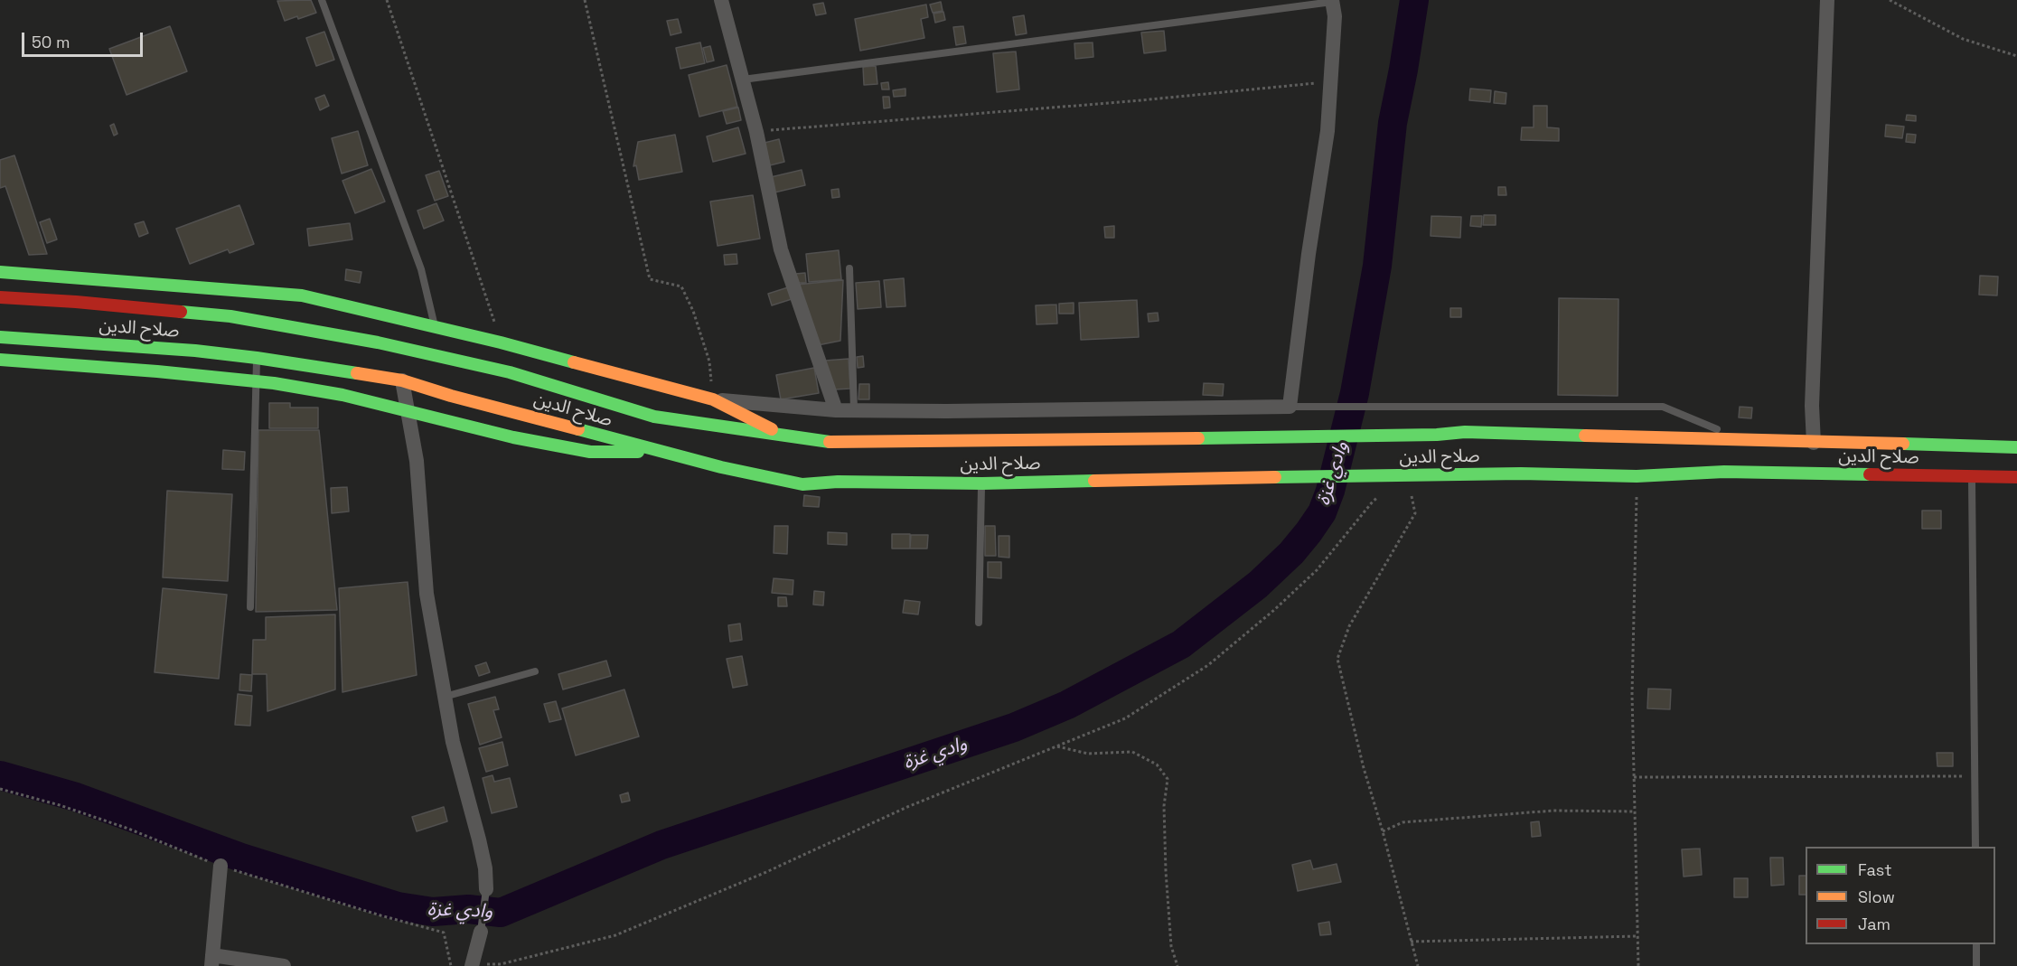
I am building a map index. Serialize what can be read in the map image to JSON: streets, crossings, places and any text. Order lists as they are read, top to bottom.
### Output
{
  "streets": {
    "main road": ["صلاح الدين"]
  },
  "water": ["وادي غزة"],
  "legend": ["Fast", "Slow", "Jam"],
  "scale_bar": "50 m"
}
